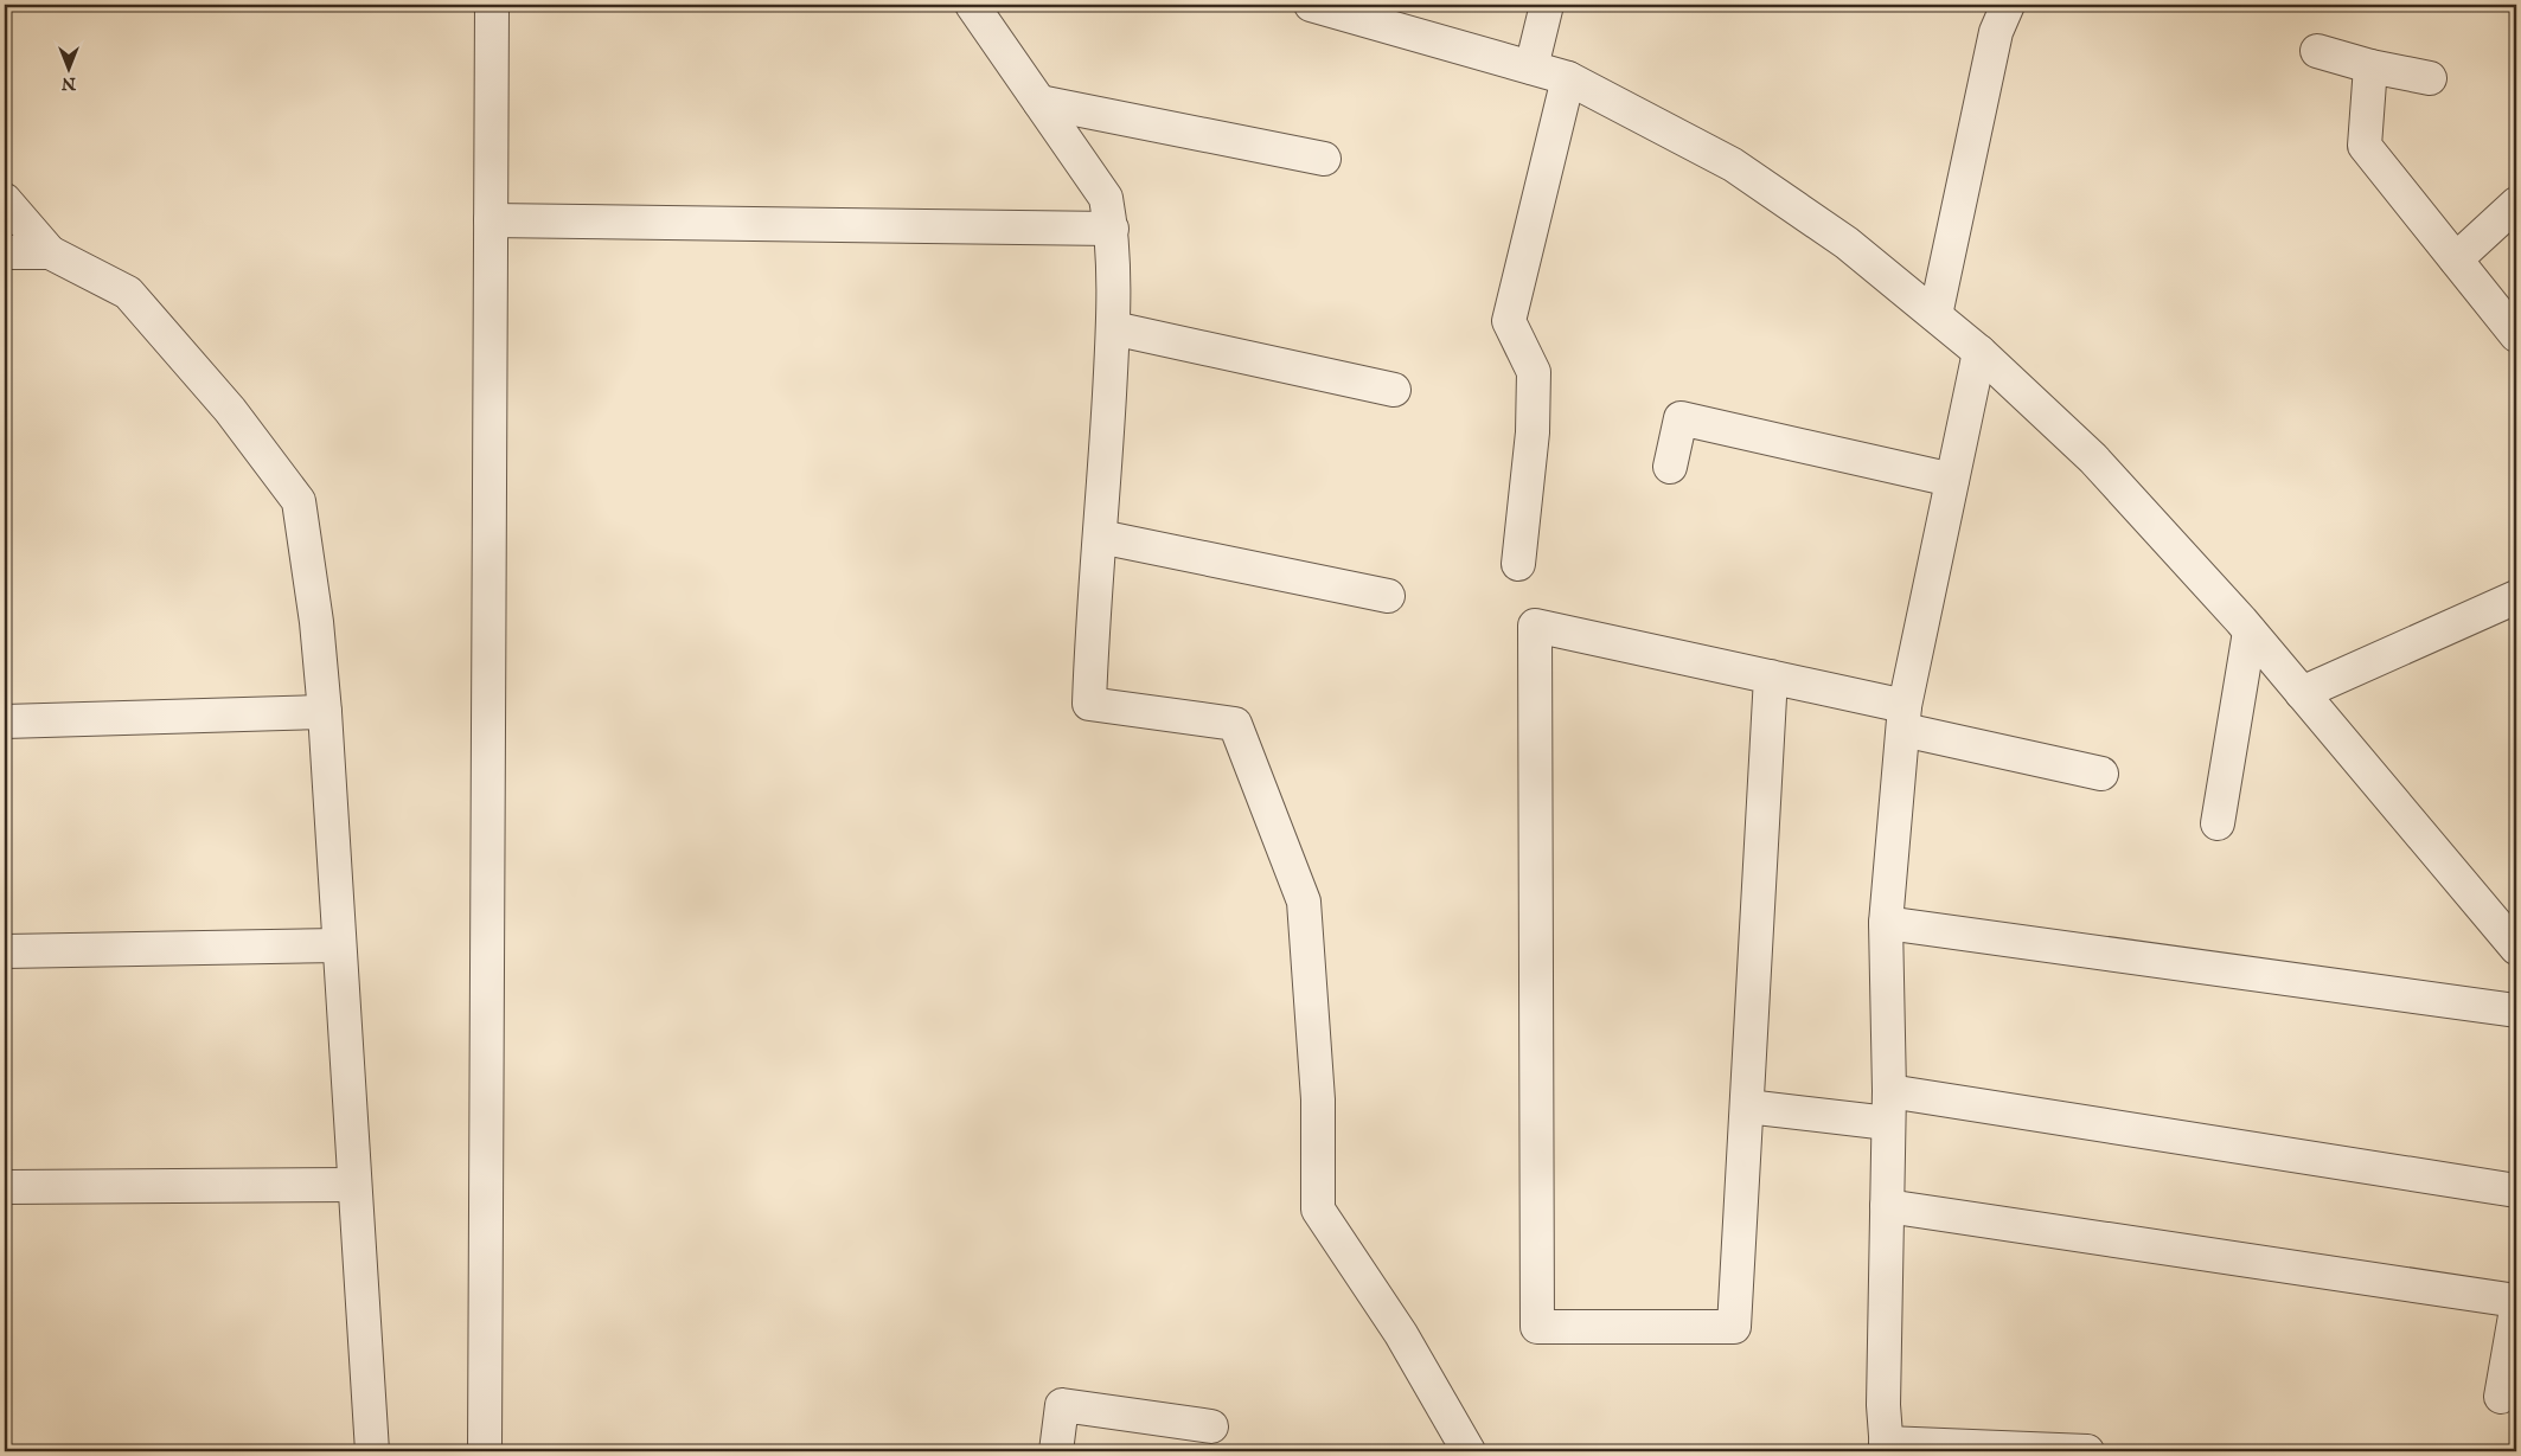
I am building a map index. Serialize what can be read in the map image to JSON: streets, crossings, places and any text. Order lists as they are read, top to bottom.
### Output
{
  "north": "bottom"
}
